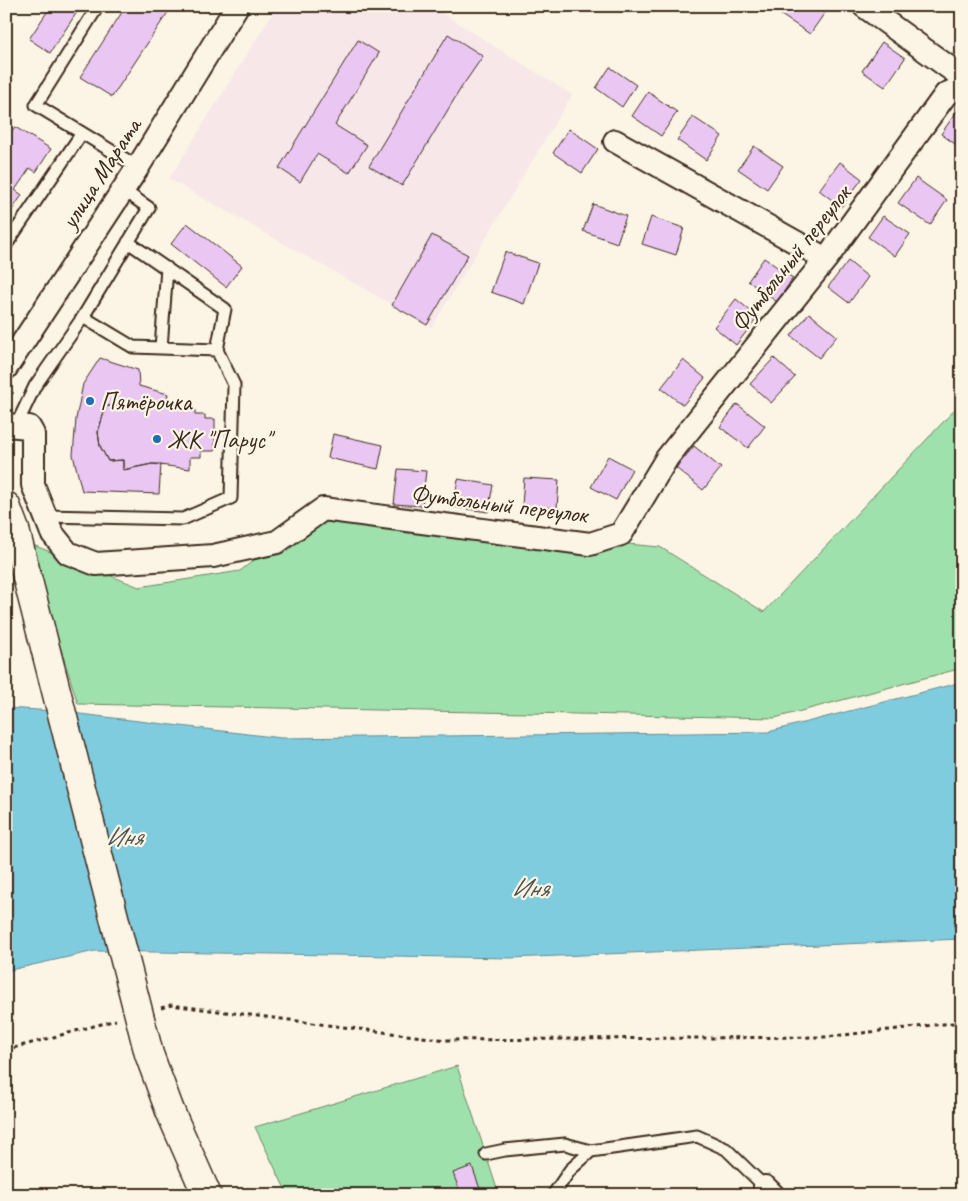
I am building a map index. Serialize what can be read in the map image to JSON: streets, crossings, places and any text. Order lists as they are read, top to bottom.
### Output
{
  "streets": {
    "street": ["улица Марата", "Футбольный переулок"]
  },
  "water": ["Иня"],
  "places": ["Пятёрочка", "ЖК \"Парус\""]
}
